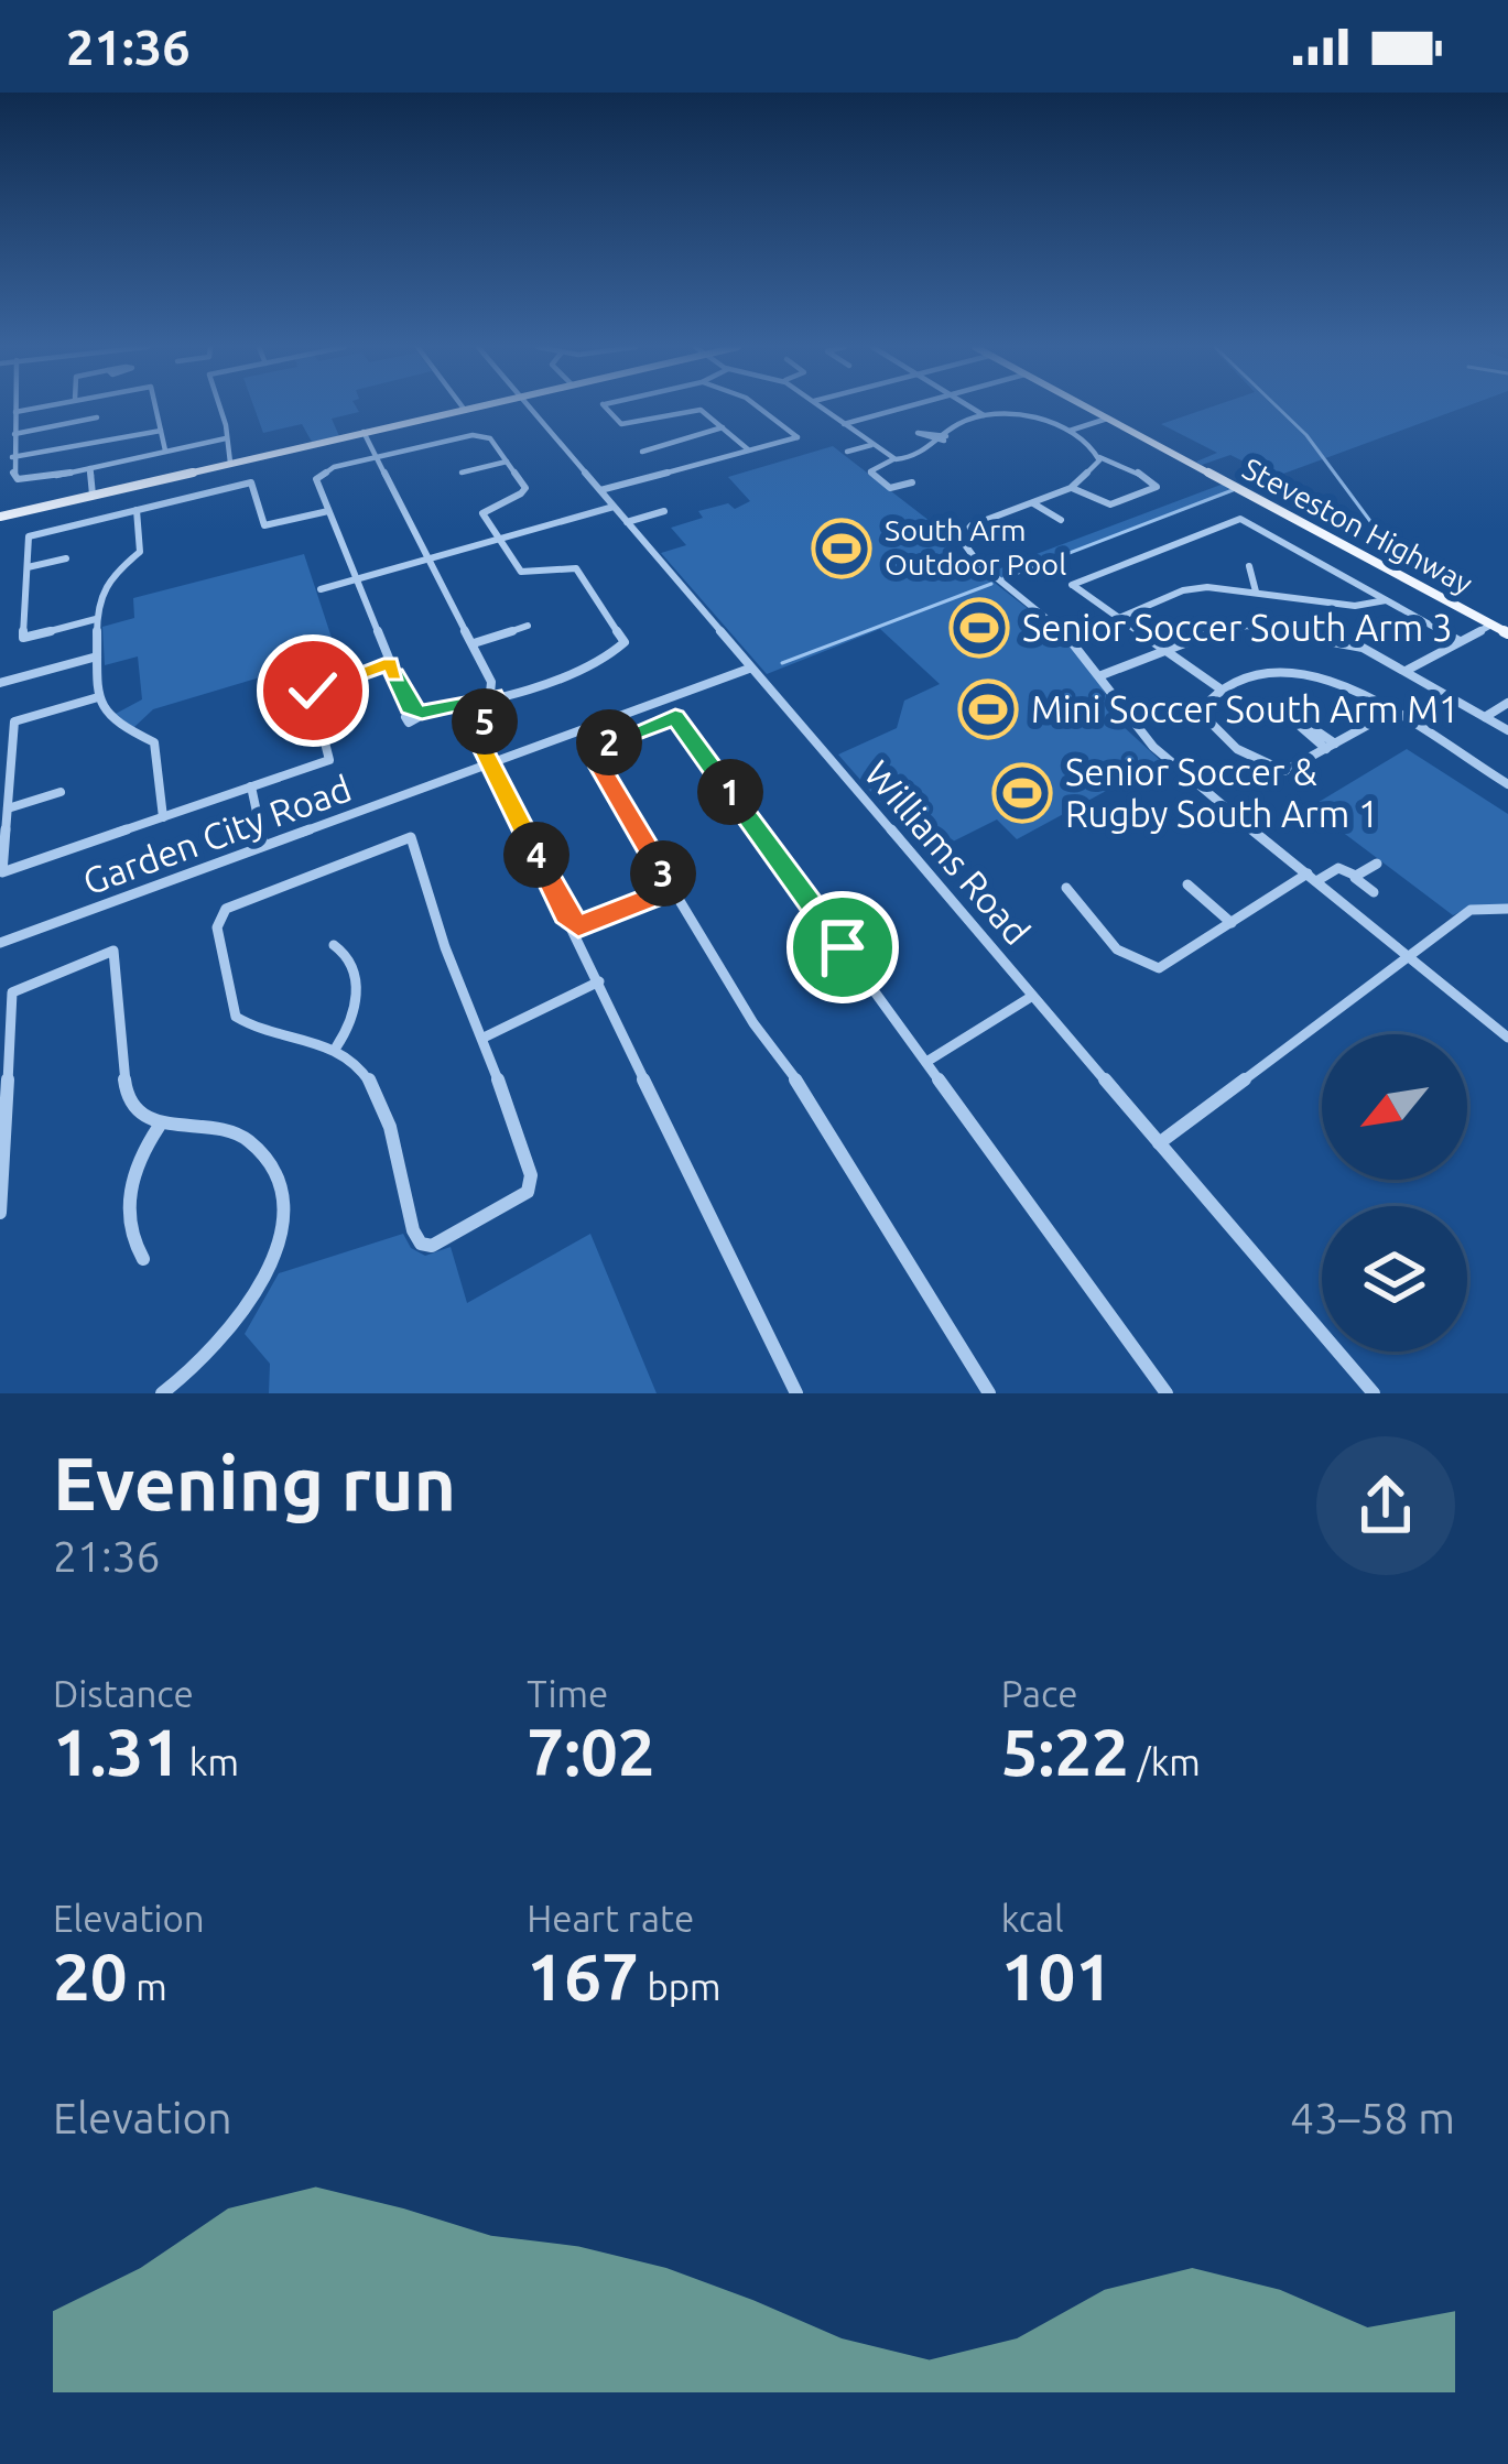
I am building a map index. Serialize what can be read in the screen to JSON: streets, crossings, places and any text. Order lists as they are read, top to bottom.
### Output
{
  "streets": {
    "main road": ["Steveston Highway"],
    "street": ["Garden City Road", "Williams Road"]
  },
  "crossings": [
    ["Garden City Road", "Williams Road"]
  ],
  "places": {
    "sports": [
      "South Arm Outdoor Pool",
      "Senior Soccer South Arm 3",
      "Mini Soccer South Arm M1",
      "Senior Soccer & Rugby South Arm 1"
    ]
  },
  "north": "bottom left",
  "page": {
    "status": "21:36",
    "pins": [
      "5",
      "2",
      "1",
      "4",
      "3"
    ],
    "heading": ["Evening run", "21:36"],
    "stats": [
      ["Distance", "1.31 km"],
      ["Time", "7:02"],
      ["Pace", "5:22 /km"],
      ["Elevation", "20 m"],
      ["Heart rate", "167 bpm"],
      ["kcal", "101"]
    ],
    "chart": ["Elevation", "43–58 m"]
  }
}
